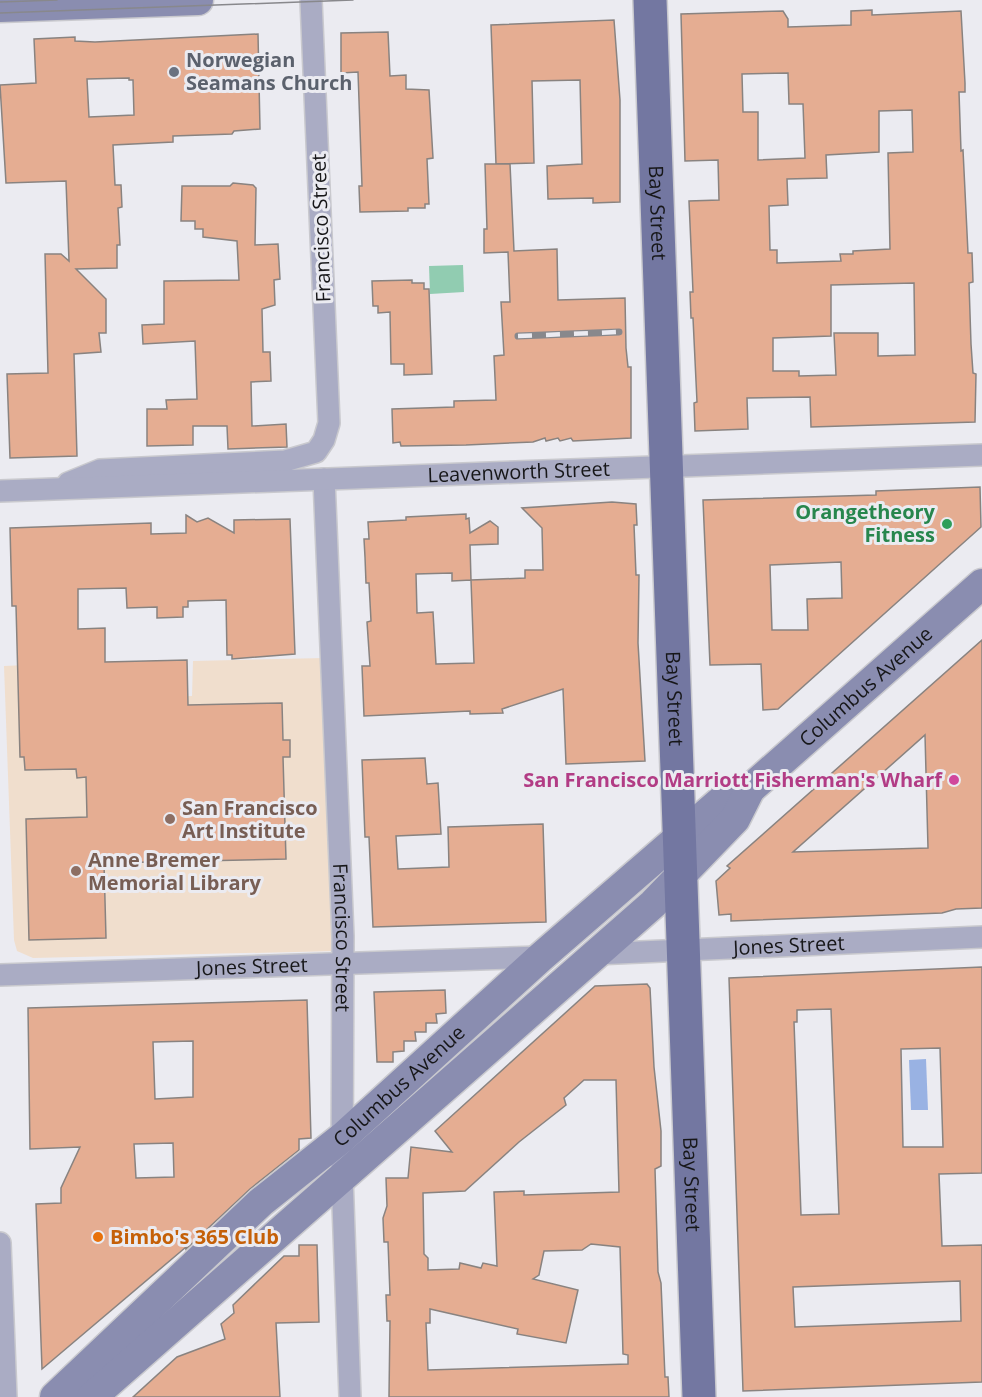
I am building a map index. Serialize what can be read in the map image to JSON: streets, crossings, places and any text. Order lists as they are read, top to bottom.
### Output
{
  "streets": {
    "main road": ["Bay Street", "Columbus Avenue"],
    "street": ["Francisco Street", "Leavenworth Street", "Jones Street"]
  },
  "crossings": [
    ["Bay Street", "Leavenworth Street"],
    ["Bay Street", "Columbus Avenue"],
    ["Bay Street", "Jones Street"],
    ["Francisco Street", "Leavenworth Street"],
    ["Francisco Street", "Columbus Avenue"],
    ["Francisco Street", "Jones Street"],
    ["Columbus Avenue", "Jones Street"]
  ],
  "places": [
    "Norwegian Seamans Church",
    "Orangetheory Fitness",
    "San Francisco Marriott Fisherman's Wharf",
    "San Francisco Art Institute",
    "Anne Bremer Memorial Library",
    "Bimbo's 365 Club"
  ]
}
